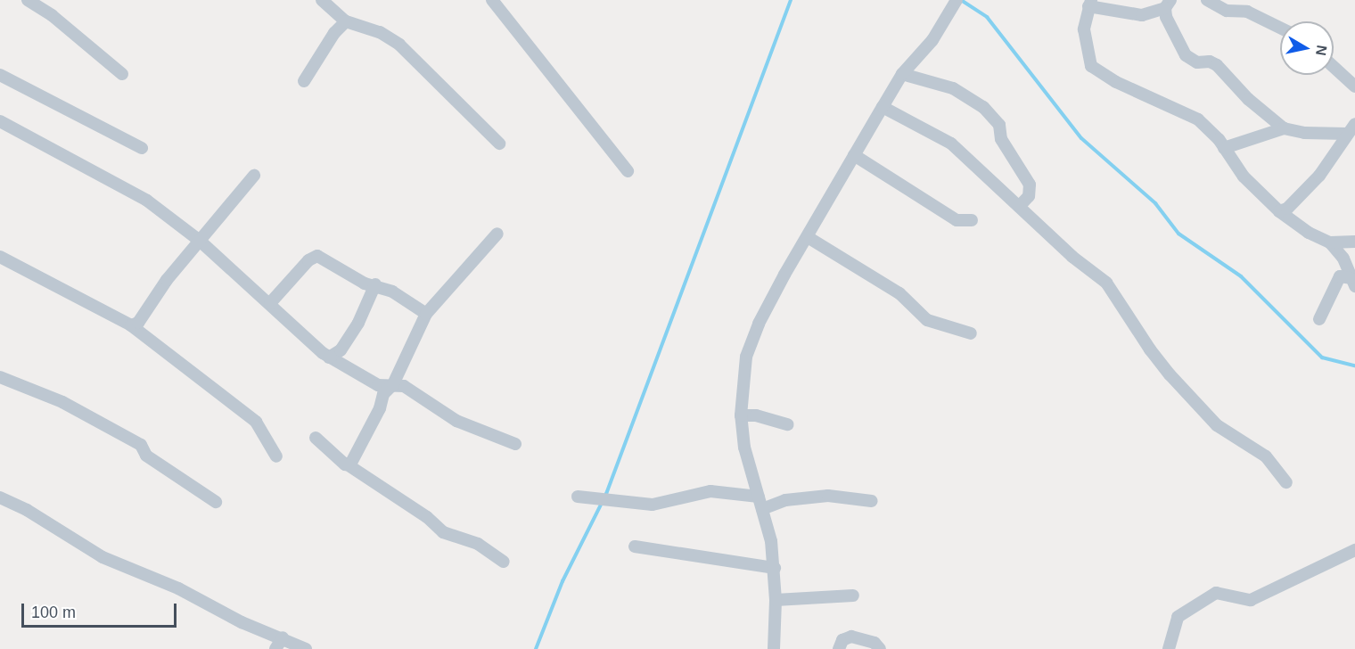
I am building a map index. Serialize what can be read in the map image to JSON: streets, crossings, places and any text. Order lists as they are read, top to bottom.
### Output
{
  "scale_bar": "100 m",
  "north": "right"
}
